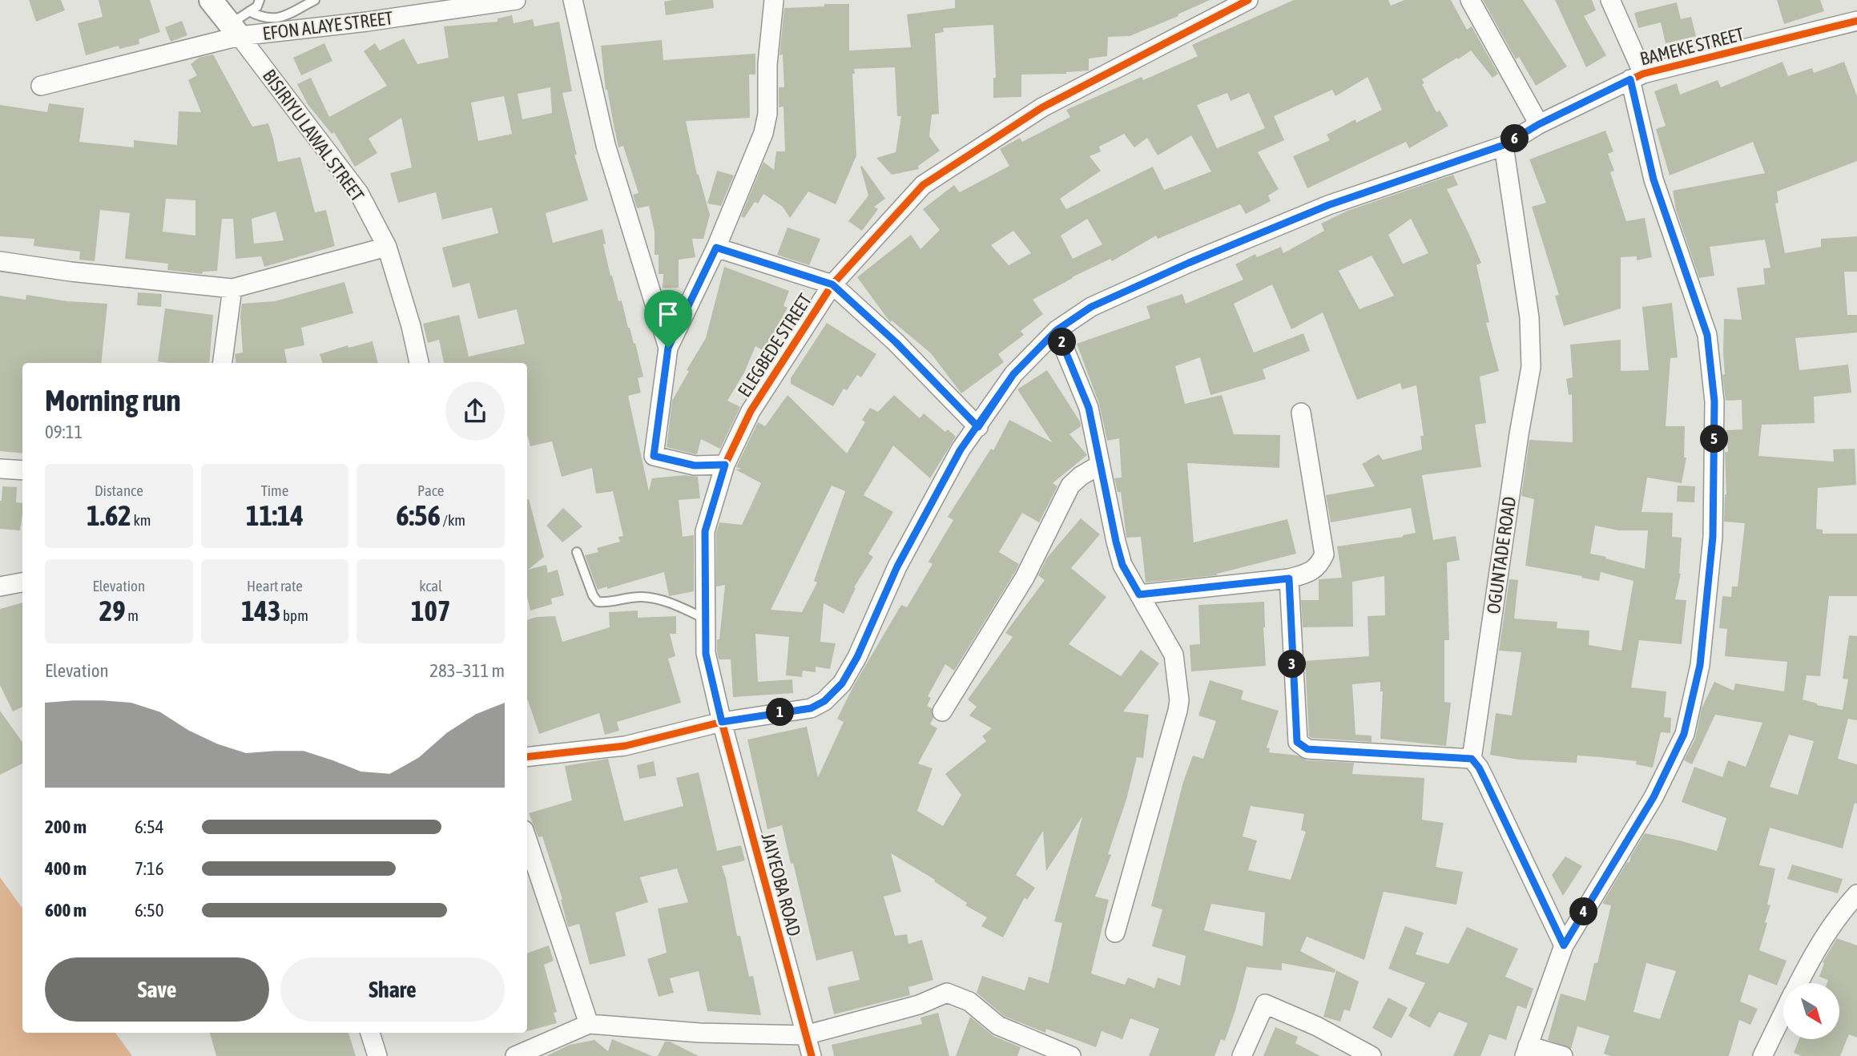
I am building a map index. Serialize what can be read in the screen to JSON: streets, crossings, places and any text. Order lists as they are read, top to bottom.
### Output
{
  "streets": {
    "street": [
      "EFON ALAYE STREET",
      "BAMEKE STREET",
      "BISIRIYU LAWAL STREET",
      "ELEGBEDE STREET",
      "OGUNTADE ROAD",
      "JAIYEOBA ROAD"
    ]
  },
  "crossings": [
    ["EFON ALAYE STREET", "BISIRIYU LAWAL STREET"],
    ["BAMEKE STREET", "ELEGBEDE STREET"],
    ["BAMEKE STREET", "OGUNTADE ROAD"],
    ["BAMEKE STREET", "JAIYEOBA ROAD"],
    ["ELEGBEDE STREET", "JAIYEOBA ROAD"]
  ],
  "north": "bottom right",
  "page": {
    "pins": [
      "6",
      "2",
      "5",
      "3",
      "1",
      "4"
    ],
    "heading": ["Morning run", "09:11"],
    "stats": [
      ["Distance", "1.62 km"],
      ["Time", "11:14"],
      ["Pace", "6:56 /km"],
      ["Elevation", "29 m"],
      ["Heart rate", "143 bpm"],
      ["kcal", "107"]
    ],
    "chart": ["Elevation", "283–311 m"],
    "list": [
      {
        "name": "200 m",
        "note": "6:54"
      },
      {
        "name": "400 m",
        "note": "7:16"
      },
      {
        "name": "600 m",
        "note": "6:50"
      }
    ],
    "buttons": ["Save", "Share"]
  }
}
